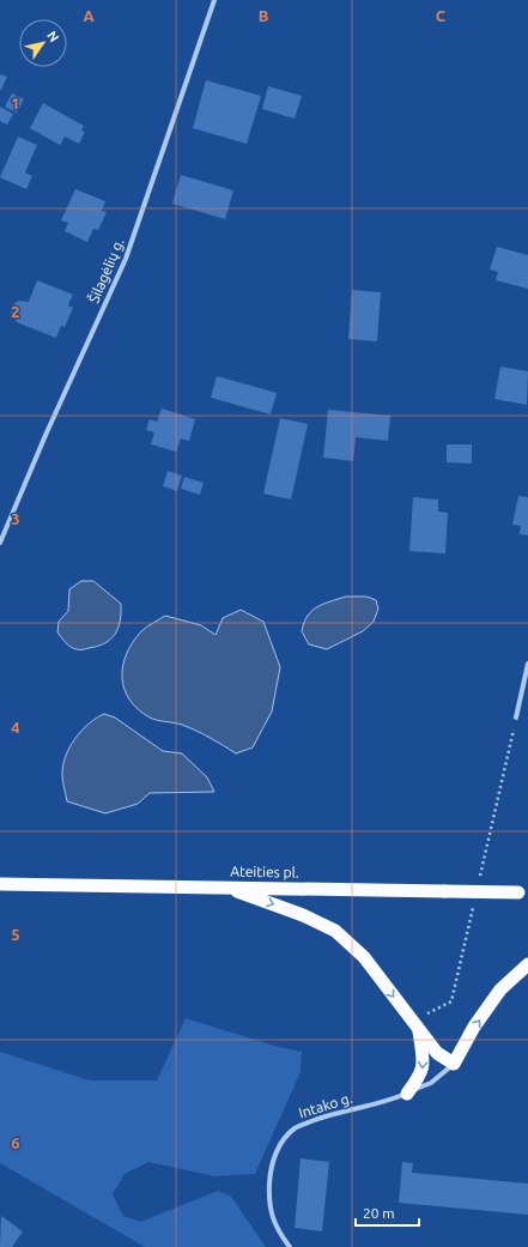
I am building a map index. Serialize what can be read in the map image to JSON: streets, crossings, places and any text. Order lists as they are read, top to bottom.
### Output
{
  "streets": {
    "highway": ["Ateities pl."],
    "street": ["Šilagėlių g.", "Intako g."]
  },
  "scale_bar": "20 m",
  "north": "top right",
  "grid": {
    "columns": ["A", "B", "C"],
    "rows": [
      "1",
      "2",
      "3",
      "4",
      "5",
      "6"
    ]
  }
}
